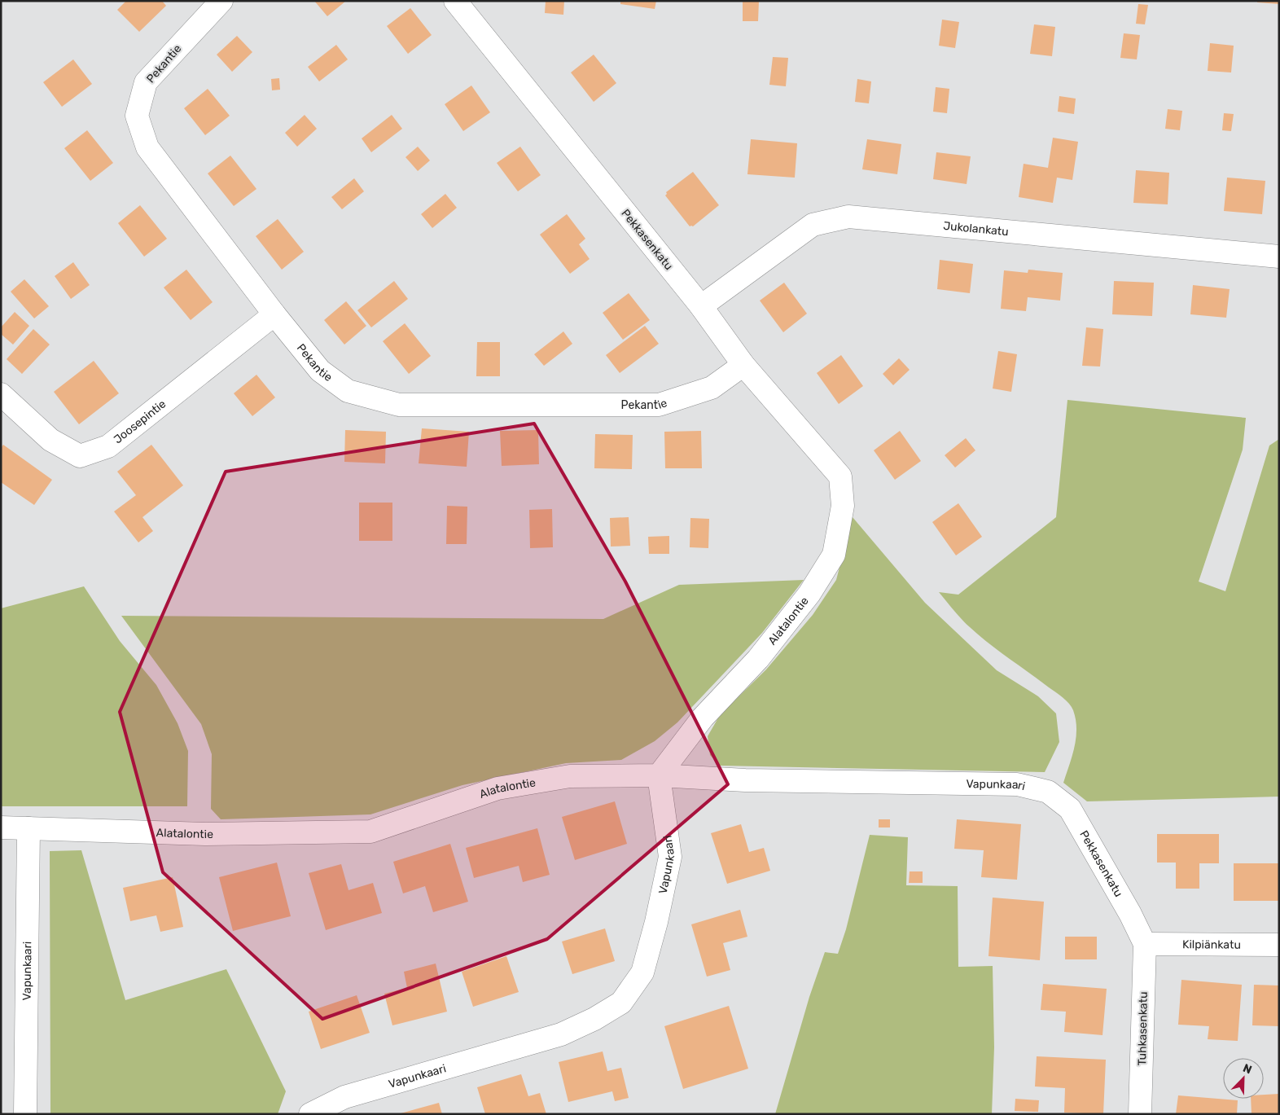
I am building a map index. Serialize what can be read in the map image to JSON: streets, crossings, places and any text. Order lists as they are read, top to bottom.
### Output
{
  "streets": {
    "street": [
      "Pekantie",
      "Jukolankatu",
      "Pekkasenkatu",
      "Joosepintie",
      "Alatalontie",
      "Vapunkaari",
      "Kilpiänkatu",
      "Tuhkasenkatu"
    ]
  },
  "crossings": [
    ["Pekantie", "Pekkasenkatu"],
    ["Pekantie", "Joosepintie"],
    ["Jukolankatu", "Pekkasenkatu"],
    ["Pekkasenkatu", "Alatalontie"],
    ["Pekkasenkatu", "Vapunkaari"],
    ["Pekkasenkatu", "Kilpiänkatu"],
    ["Pekkasenkatu", "Tuhkasenkatu"],
    ["Alatalontie", "Vapunkaari"],
    ["Kilpiänkatu", "Tuhkasenkatu"]
  ],
  "north": "top right"
}
